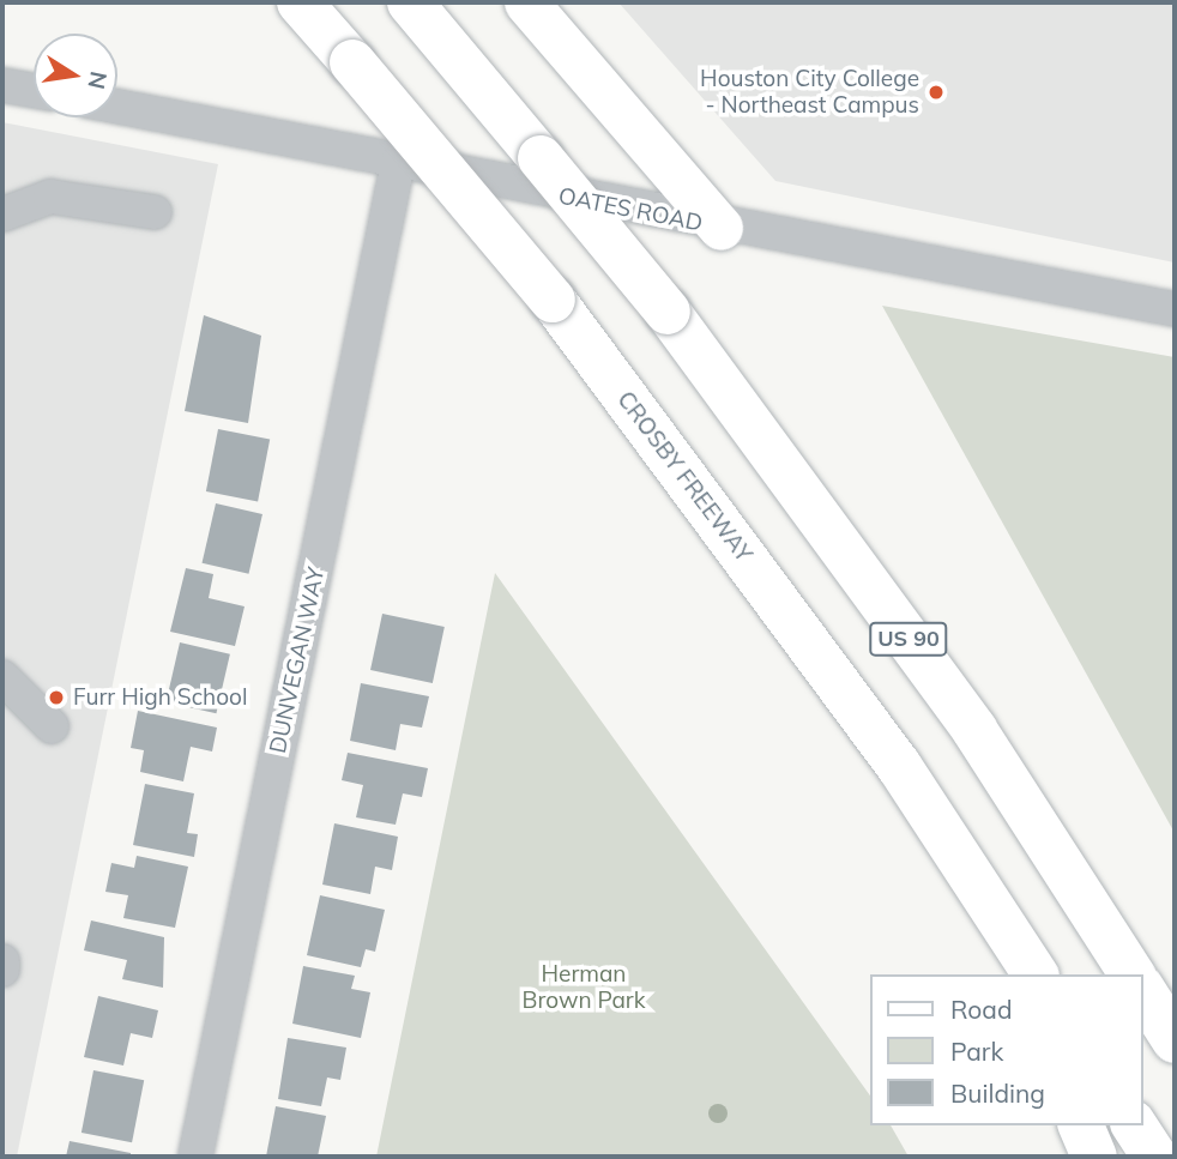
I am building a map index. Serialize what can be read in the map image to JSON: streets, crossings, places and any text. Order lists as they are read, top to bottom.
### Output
{
  "streets": {
    "highway": ["CROSBY FREEWAY", "US 90"],
    "street": ["OATES ROAD", "DUNVEGAN WAY"]
  },
  "crossings": [
    ["OATES ROAD", "DUNVEGAN WAY"]
  ],
  "parks": ["Herman Brown Park"],
  "places": ["Houston City College - Northeast Campus", "Furr High School"],
  "legend": ["Road", "Park", "Building"],
  "north": "right"
}
